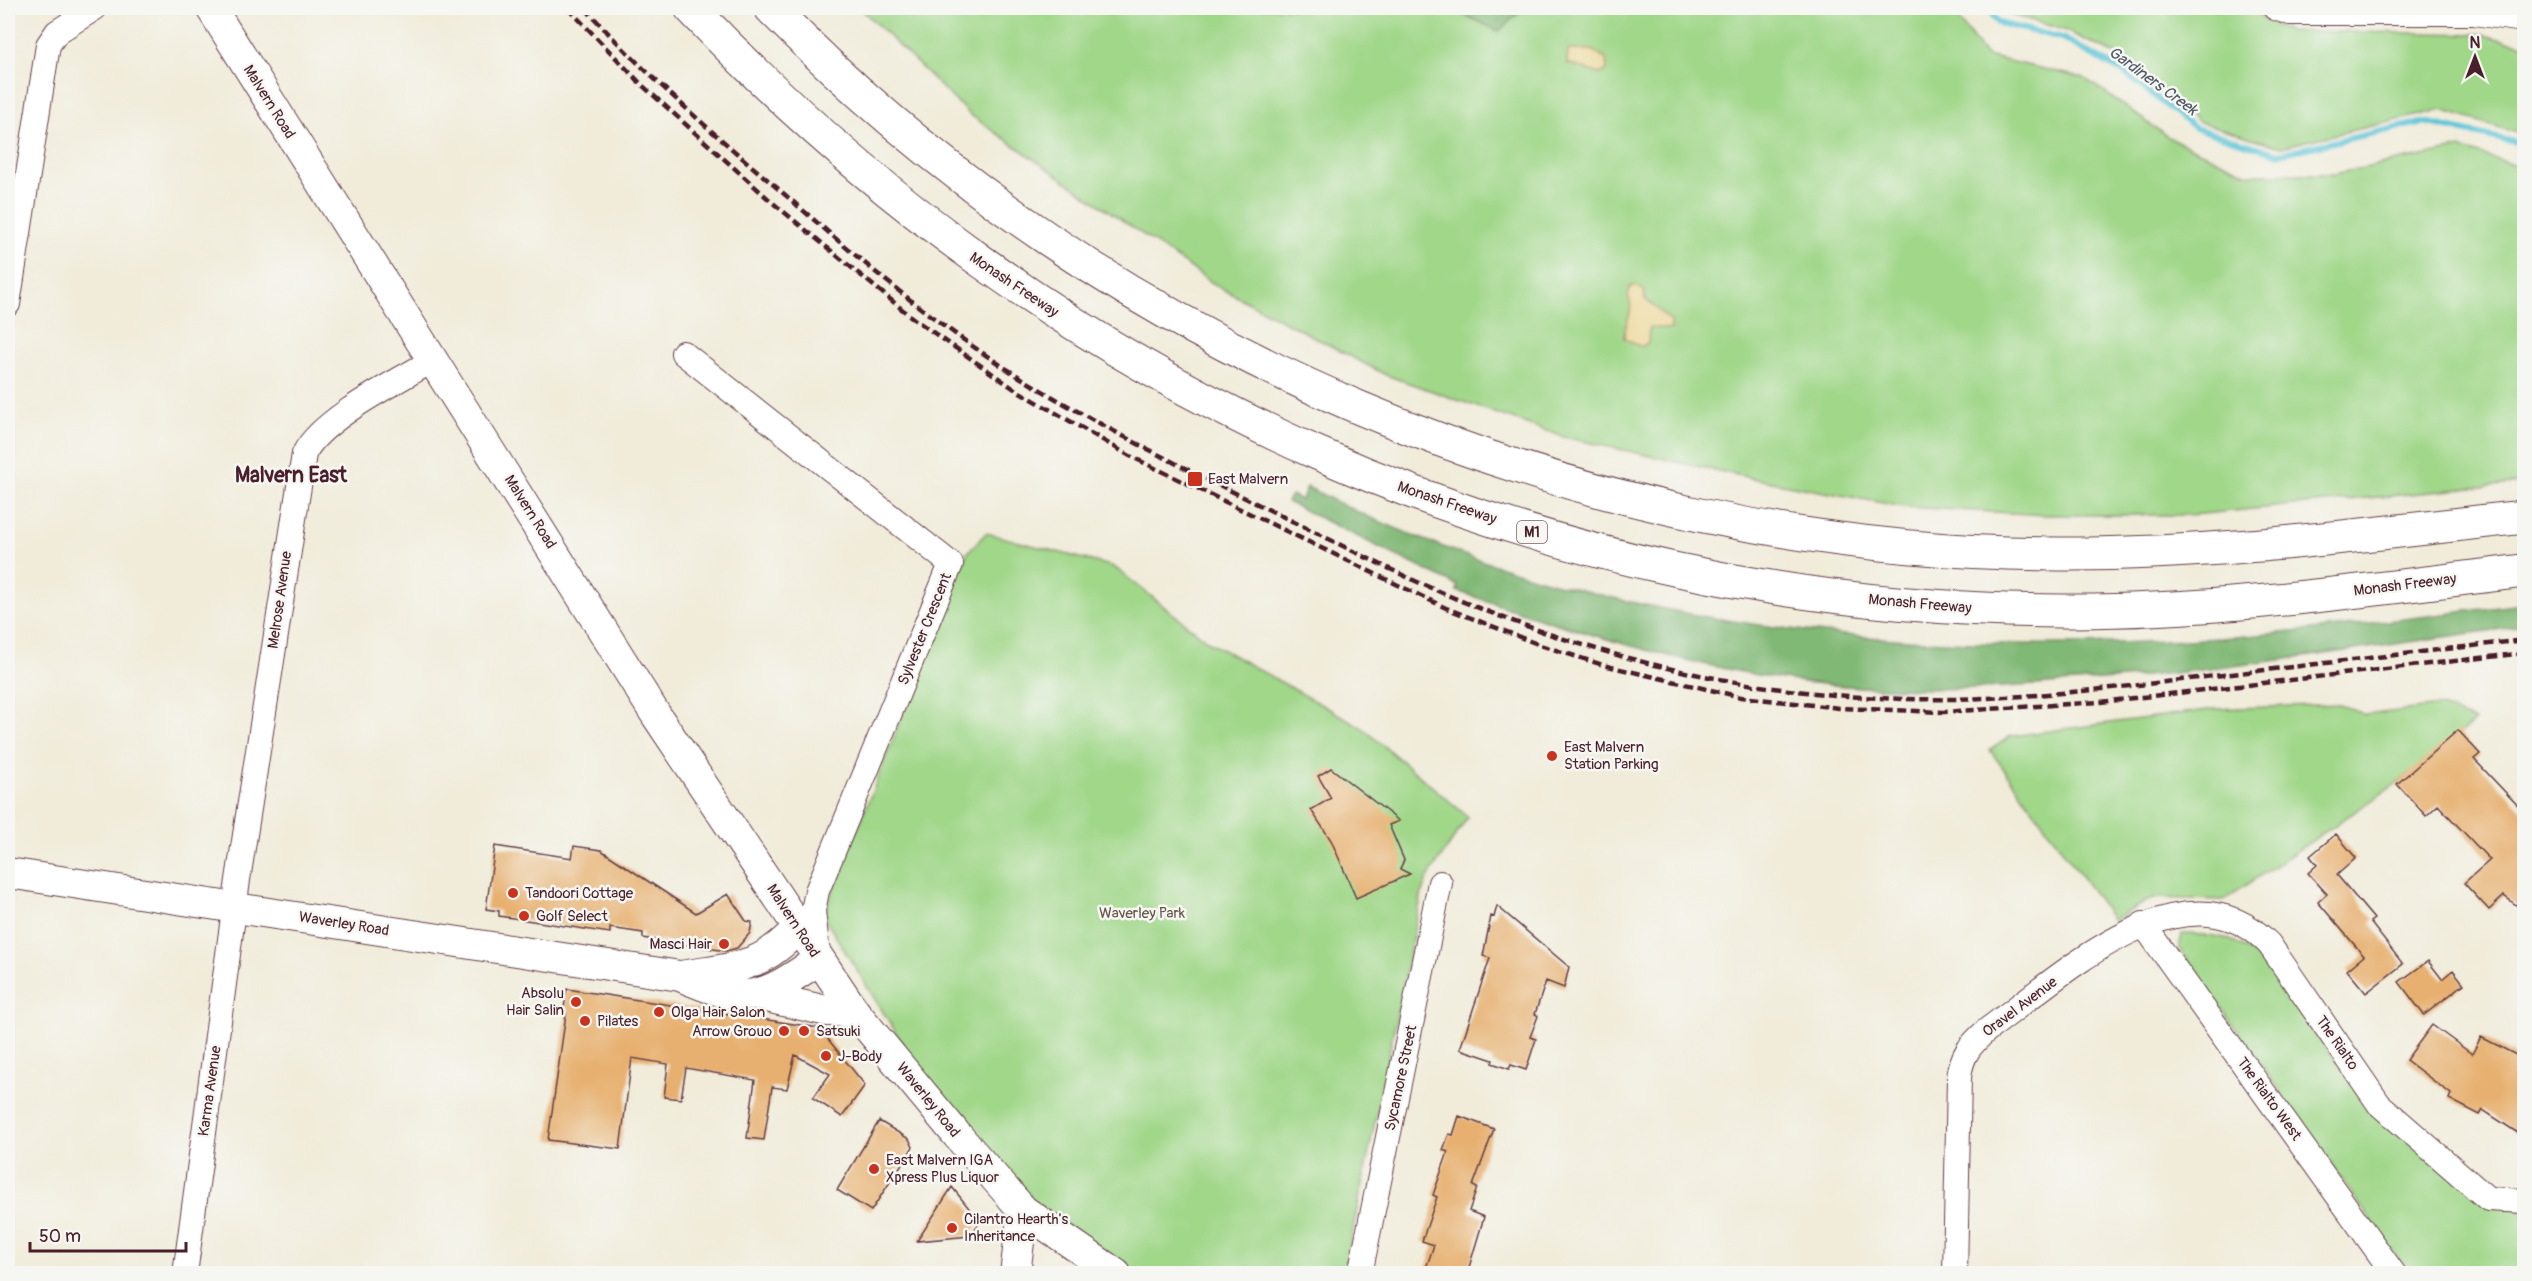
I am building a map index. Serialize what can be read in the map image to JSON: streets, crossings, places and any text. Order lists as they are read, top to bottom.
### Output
{
  "streets": {
    "highway": ["Monash Freeway", "M1"],
    "main road": ["Malvern Road", "Waverley Road"],
    "street": [
      "Melrose Avenue",
      "Sylvester Crescent",
      "Oravel Avenue",
      "The Rialto",
      "Sycamore Street",
      "Karma Avenue",
      "The Rialto West"
    ]
  },
  "crossings": [
    ["Malvern Road", "Melrose Avenue"],
    ["Malvern Road", "Sylvester Crescent"],
    ["Malvern Road", "Waverley Road"],
    ["Melrose Avenue", "Waverley Road"],
    ["Melrose Avenue", "Karma Avenue"],
    ["Sylvester Crescent", "Waverley Road"],
    ["Waverley Road", "Karma Avenue"],
    ["Oravel Avenue", "The Rialto"],
    ["Oravel Avenue", "The Rialto West"],
    ["The Rialto", "The Rialto West"]
  ],
  "districts": ["Malvern East"],
  "water": ["Gardiners Creek"],
  "parks": ["Waverley Park"],
  "places": {
    "transit": ["East Malvern"],
    "other": [
      "East Malvern Station Parking",
      "Tandoori Cottage",
      "Golf Select",
      "Masci Hair",
      "Absolu Hair Salin",
      "Olga Hair Salon",
      "Pilates",
      "Arrow Grouo",
      "Satsuki",
      "J-Body",
      "East Malvern IGA Xpress Plus Liquor",
      "Cilantro Hearth's Inheritance"
    ]
  },
  "scale_bar": "50 m",
  "north": "top"
}
